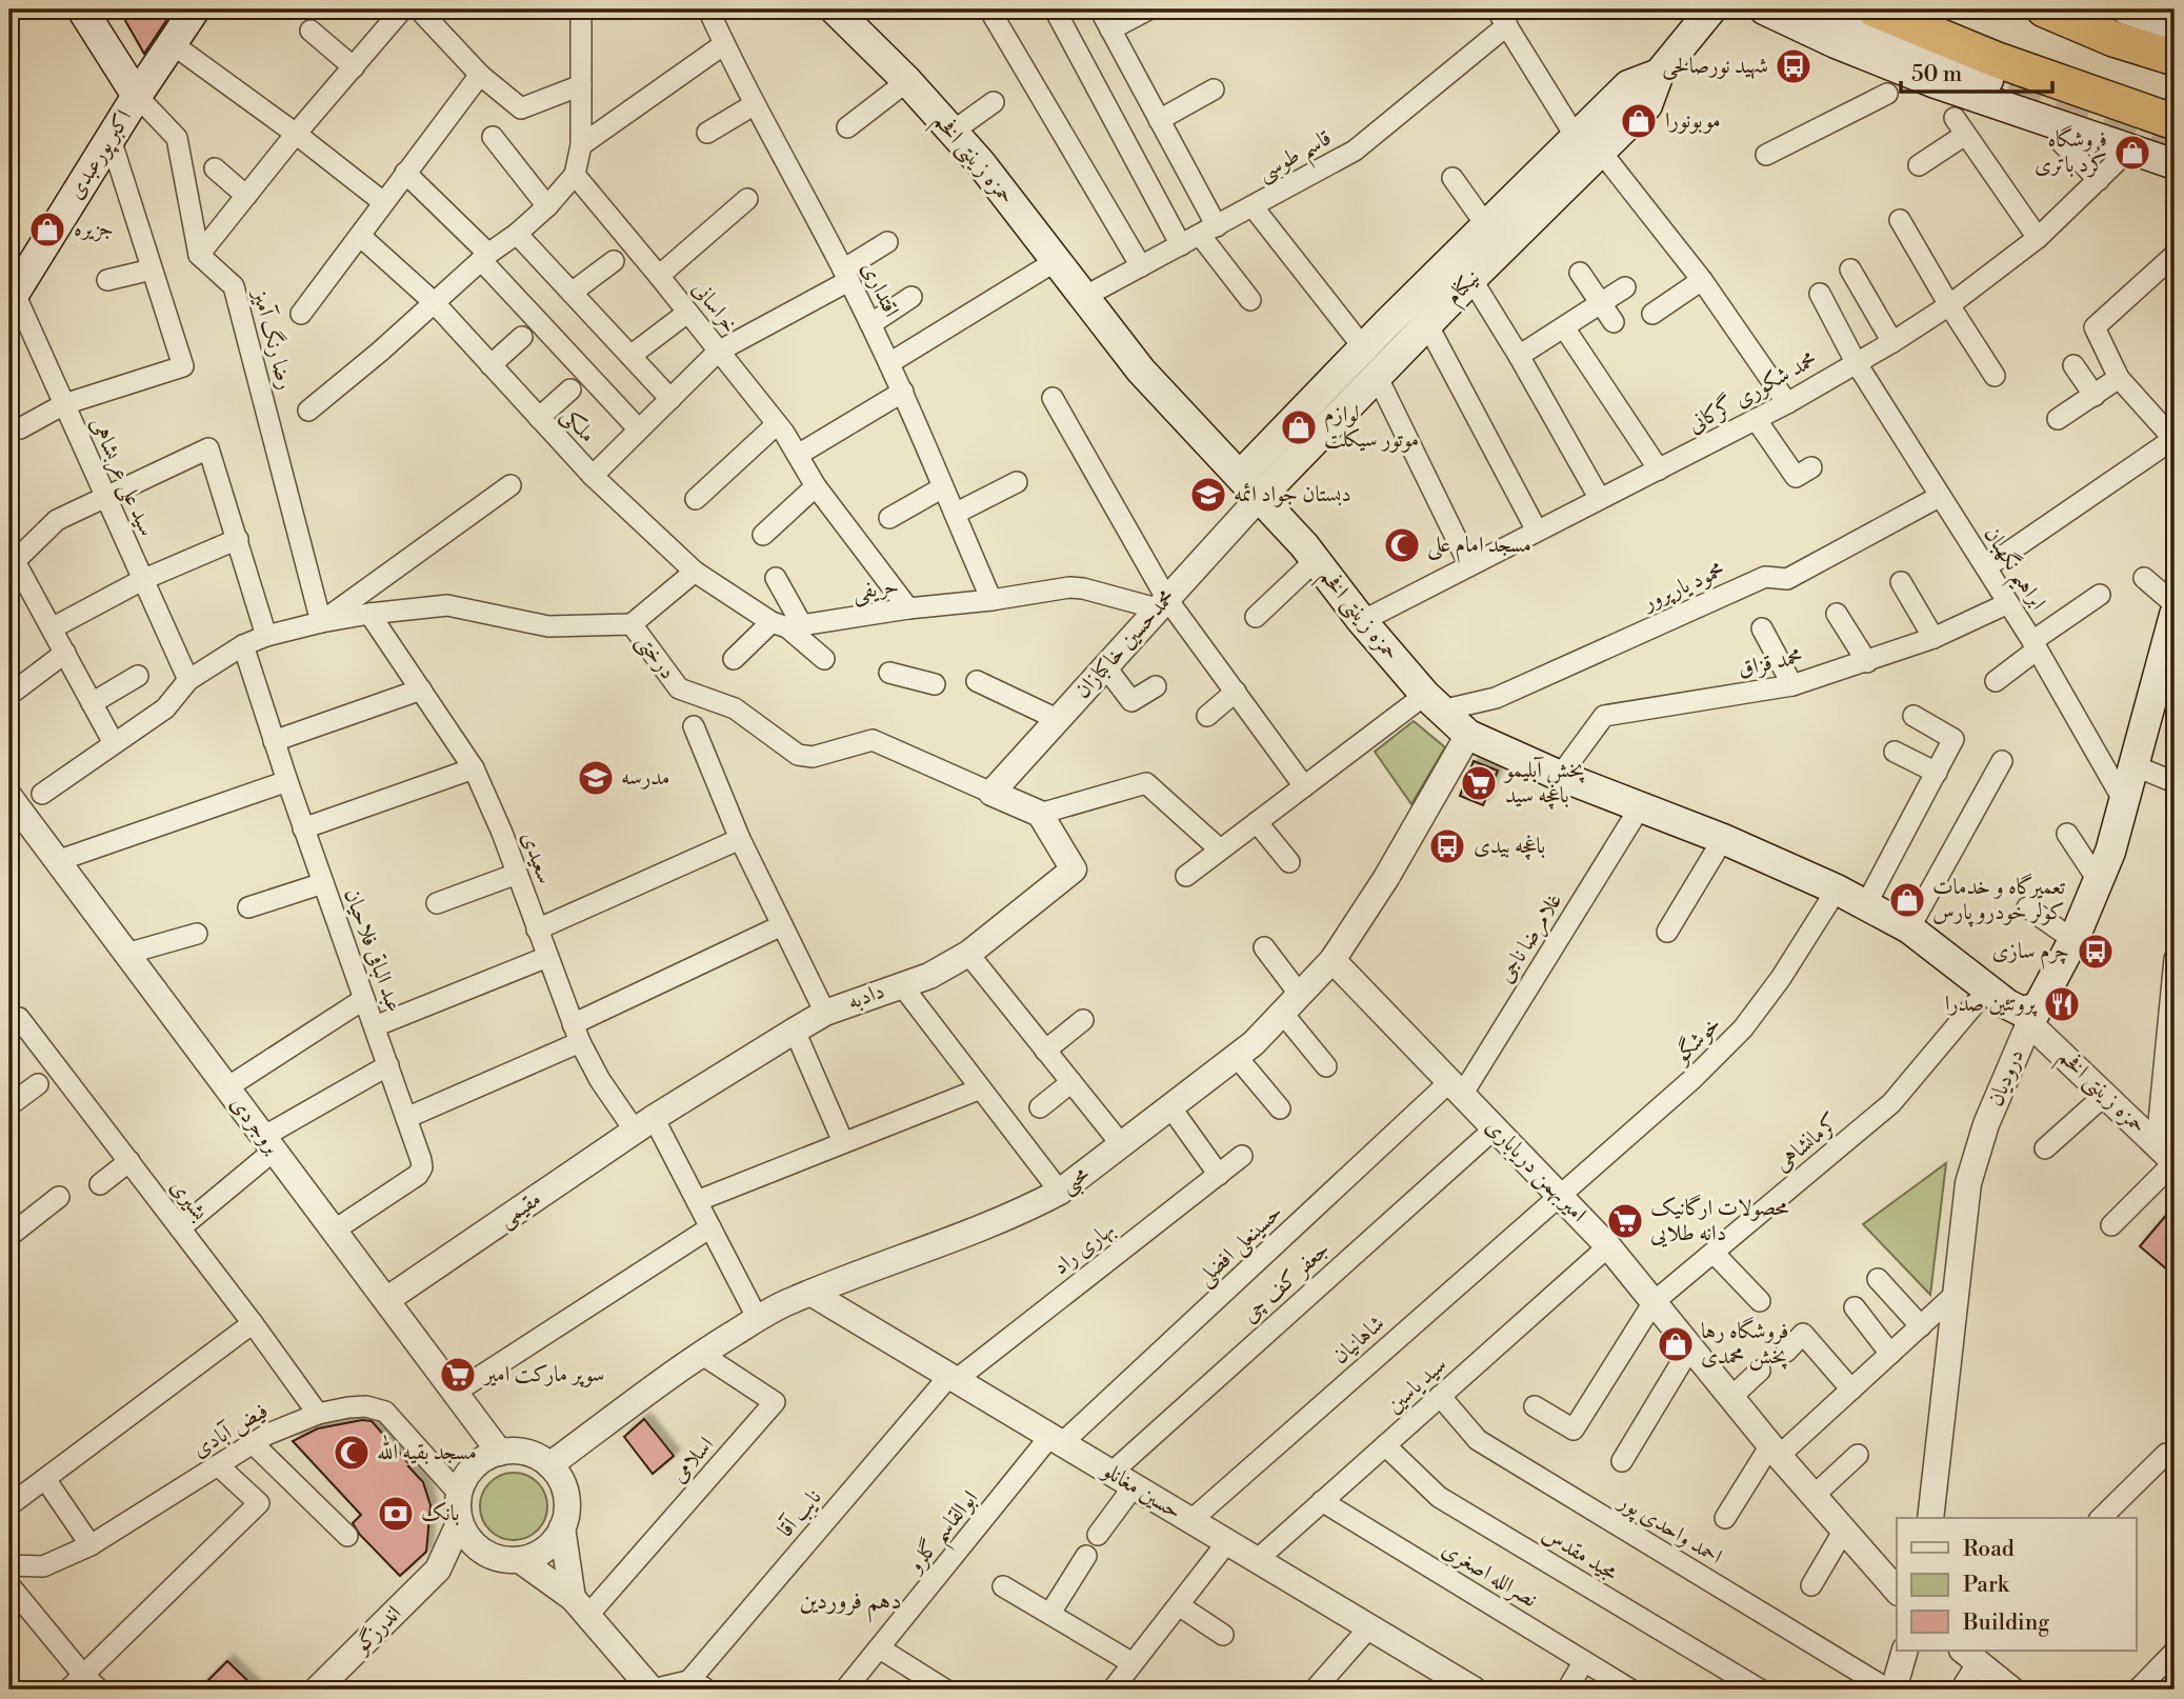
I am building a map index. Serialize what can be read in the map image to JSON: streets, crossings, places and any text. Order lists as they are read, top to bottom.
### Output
{
  "streets": {
    "main road": [
      "اکبر پورعبدی",
      "حمزه زینتی افخم",
      "نیکنام",
      "درودیان"
    ],
    "street": [
      "قاسم طوسی",
      "اقتداری",
      "خراسانی",
      "رضا رنگ آمیز",
      "محمد شکوری گرکانی",
      "ملکی",
      "سید علی عربشاهی",
      "ابراهیم نگهبان",
      "محمود یارپرور",
      "حریفی",
      "محمدحسین خاکبازان",
      "درختی",
      "محمد قزاق",
      "سعیدی",
      "غلامرضا ناجی",
      "عبد الباقی فلاحیان",
      "دادبه",
      "خوشگو",
      "بروجردی",
      "کرمانشاهی",
      "امیربهمن دریاباری",
      "محبی",
      "بشیری",
      "مقیمی",
      "حسینعلی افضلی",
      "بهاری راد",
      "جعفر کف چی",
      "شاهانیان",
      "سید یاسین",
      "فیض آبادی",
      "اسلامی",
      "حسین مغانلو",
      "نایب آقا",
      "احمد واحدی پور",
      "ابوالقاسم گلرو",
      "مجید مقدس",
      "نصرالله اصغری",
      "اندرزگو"
    ]
  },
  "crossings": [
    ["اکبر پورعبدی", "سید علی عربشاهی"],
    ["قاسم طوسی", "حمزه زینتی افخم"],
    ["حمزه زینتی افخم", "نیکنام"],
    ["حمزه زینتی افخم", "محمد شکوری گرکانی"],
    ["حمزه زینتی افخم", "محمود یارپرور"],
    ["حمزه زینتی افخم", "محمدحسین خاکبازان"],
    ["حمزه زینتی افخم", "محمد قزاق"],
    ["حمزه زینتی افخم", "غلامرضا ناجی"],
    ["حمزه زینتی افخم", "خوشگو"],
    ["حمزه زینتی افخم", "درودیان"],
    ["حمزه زینتی افخم", "محبی"],
    ["نیکنام", "محمدحسین خاکبازان"],
    ["اقتداری", "حریفی"],
    ["خراسانی", "حریفی"],
    ["رضا رنگ آمیز", "درختی"],
    ["محمد شکوری گرکانی", "ابراهیم نگهبان"],
    ["سید علی عربشاهی", "درختی"],
    ["ابراهیم نگهبان", "محمود یارپرور"],
    ["ابراهیم نگهبان", "محمد قزاق"],
    ["ابراهیم نگهبان", "درودیان"],
    ["حریفی", "محمدحسین خاکبازان"],
    ["محمدحسین خاکبازان", "درختی"],
    ["درختی", "سعیدی"],
    ["درختی", "عبد الباقی فلاحیان"],
    ["درختی", "دادبه"],
    ["سعیدی", "دادبه"],
    ["سعیدی", "محبی"],
    ["سعیدی", "مقیمی"],
    ["غلامرضا ناجی", "امیربهمن دریاباری"],
    ["غلامرضا ناجی", "حسینعلی افضلی"],
    ["عبد الباقی فلاحیان", "بروجردی"],
    ["دادبه", "مقیمی"],
    ["خوشگو", "امیربهمن دریاباری"],
    ["خوشگو", "شاهانیان"],
    ["بروجردی", "محبی"],
    ["بروجردی", "مقیمی"],
    ["بروجردی", "فیض آبادی"],
    ["کرمانشاهی", "امیربهمن دریاباری"],
    ["امیربهمن دریاباری", "محبی"],
    ["امیربهمن دریاباری", "حسینعلی افضلی"],
    ["امیربهمن دریاباری", "جعفر کف چی"],
    ["امیربهمن دریاباری", "شاهانیان"],
    ["امیربهمن دریاباری", "سید یاسین"],
    ["محبی", "فیض آبادی"],
    ["محبی", "اسلامی"],
    ["محبی", "حسین مغانلو"],
    ["بشیری", "فیض آبادی"],
    ["حسینعلی افضلی", "حسین مغانلو"],
    ["حسینعلی افضلی", "ابوالقاسم گلرو"],
    ["بهاری راد", "حسین مغانلو"],
    ["بهاری راد", "نایب آقا"],
    ["جعفر کف چی", "حسین مغانلو"],
    ["شاهانیان", "حسین مغانلو"],
    ["سید یاسین", "حسین مغانلو"],
    ["سید یاسین", "احمد واحدی پور"],
    ["سید یاسین", "مجید مقدس"],
    ["سید یاسین", "نصرالله اصغری"],
    ["حسین مغانلو", "نایب آقا"],
    ["حسین مغانلو", "ابوالقاسم گلرو"]
  ],
  "districts": ["دهم فروردین"],
  "places": {
    "bus stop": ["شهید نورصالحی", "باغچه بیدی", "چرم سازی"],
    "shop": [
      "موبونورا",
      "فروشگاه کُرد باتری",
      "جزیره",
      "لوازم موتور سیکلت",
      "تعمیرگاه و خدمات کولر خودرو پارس",
      "فروشگاه رها پخش محمدی"
    ],
    "school or university": ["دبستان جواد ائمه", "مدرسه"],
    "mosque": ["مسجد امام علی", "مسجد بقیه الله"],
    "supermarket": ["پخش آبلیمو باغچه سید", "محصولات ارگانیک دانه طلایی", "سوپر مارکت امیر"],
    "restaurant": ["پروتئین صدرا"],
    "bank": ["بانک"]
  },
  "legend": ["Road", "Park", "Building"],
  "scale_bar": "50 m"
}
